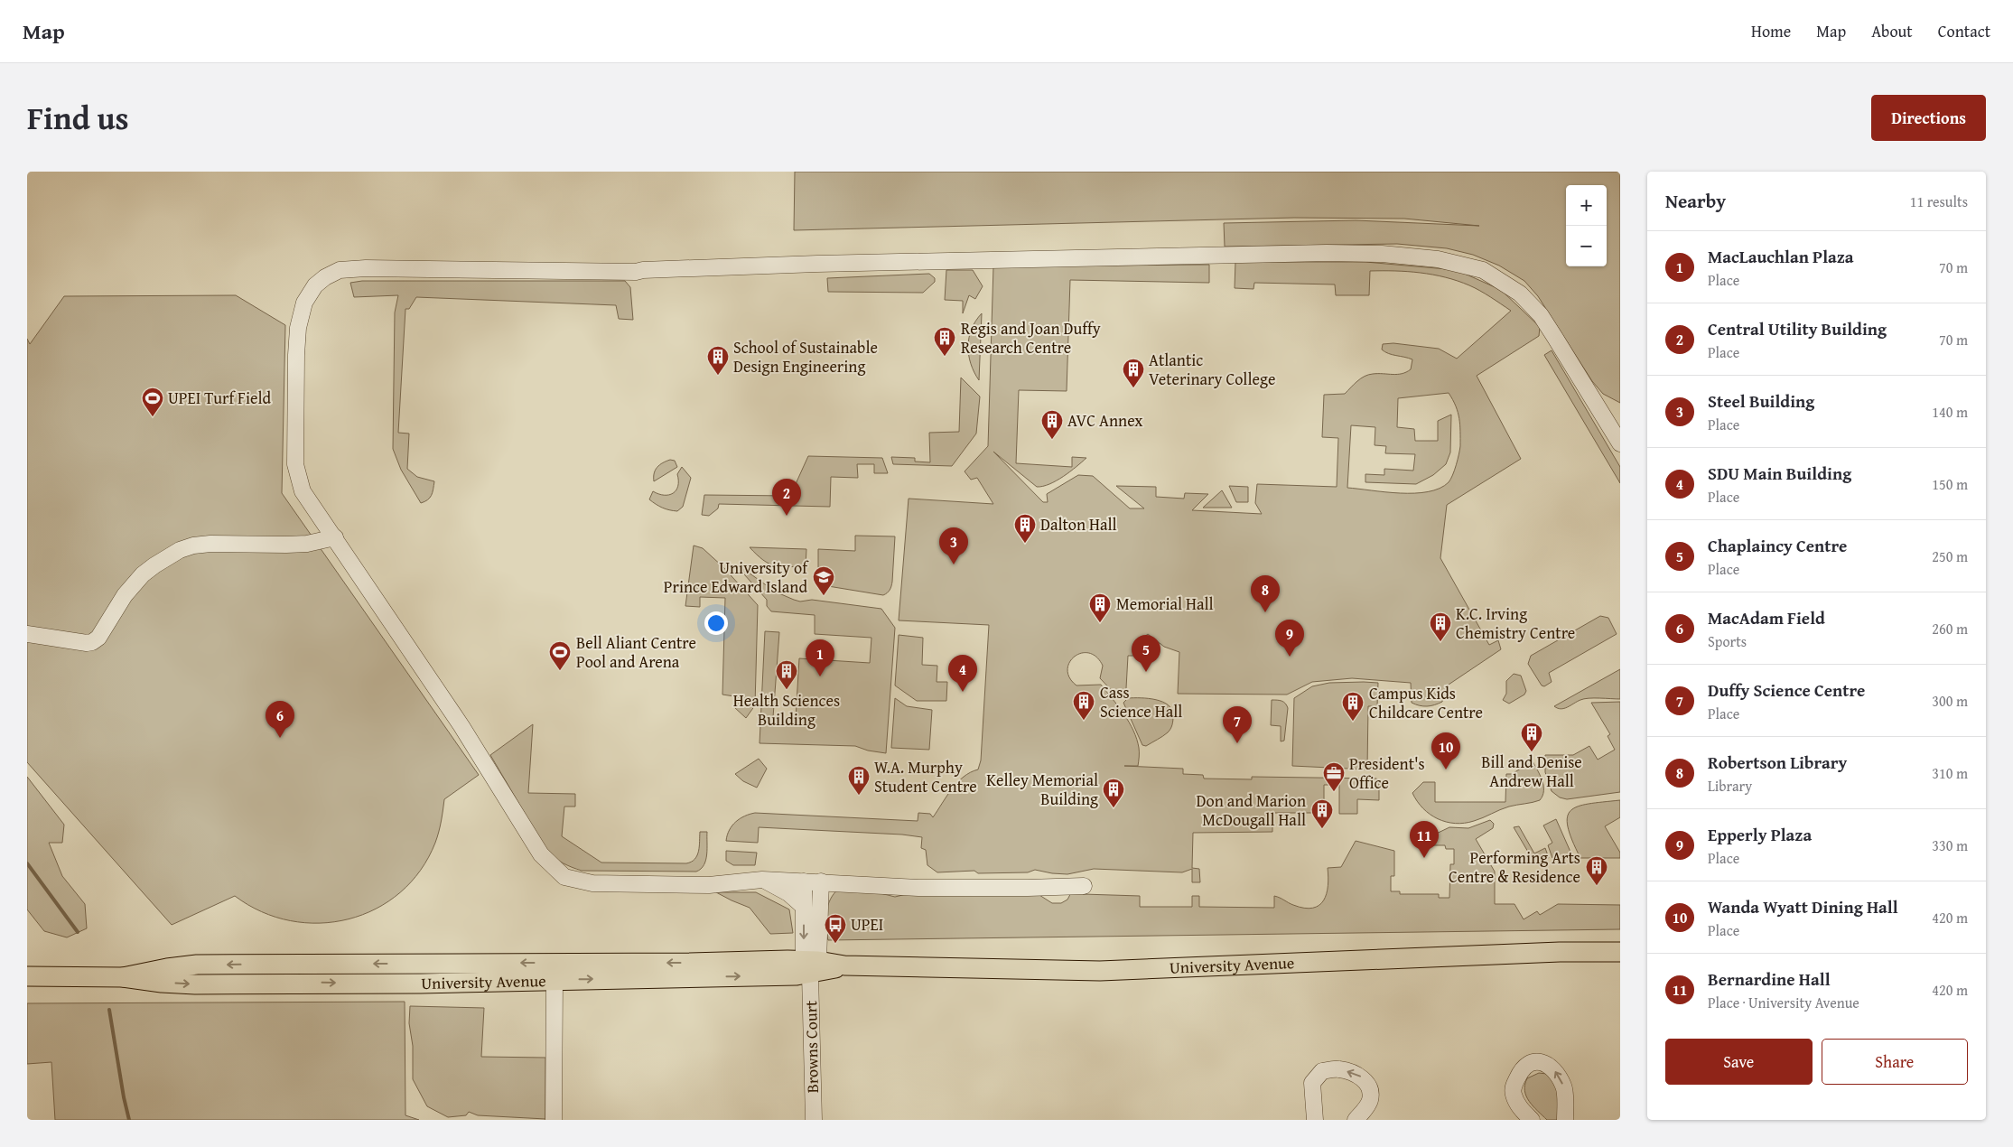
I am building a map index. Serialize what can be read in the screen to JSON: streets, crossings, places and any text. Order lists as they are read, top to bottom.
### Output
{
  "streets": {
    "main road": ["University Avenue"],
    "street": ["Browns Court"]
  },
  "crossings": [
    ["University Avenue", "Browns Court"]
  ],
  "places": {
    "building": [
      "Regis and Joan Duffy Research Centre",
      "School of Sustainable Design Engineering",
      "Atlantic Veterinary College",
      "AVC Annex",
      "Dalton Hall",
      "Memorial Hall",
      "K.C. Irving Chemistry Centre",
      "Health Sciences Building",
      "Cass Science Hall",
      "Campus Kids Childcare Centre",
      "Bill and Denise Andrew Hall",
      "W.A. Murphy Student Centre",
      "Kelley Memorial Building",
      "Don and Marion McDougall Hall",
      "Performing Arts Centre & Residence"
    ],
    "sports": ["UPEI Turf Field", "Bell Aliant Centre Pool and Arena"],
    "school or university": ["University of Prince Edward Island"],
    "office": ["President's Office"],
    "bus stop": ["UPEI"]
  },
  "page": {
    "header": "Map",
    "nav": [
      "Home",
      "Map",
      "About",
      "Contact"
    ],
    "title": "Find us",
    "buttons": [
      "Directions",
      ["Save", "Share"]
    ],
    "heading": ["Nearby", "11 results"],
    "map_buttons": ["+", "−"],
    "list": [
      {
        "mark": "1",
        "name": "MacLauchlan Plaza",
        "note": "Place",
        "value": "70 m"
      },
      {
        "mark": "2",
        "name": "Central Utility Building",
        "note": "Place",
        "value": "70 m"
      },
      {
        "mark": "3",
        "name": "Steel Building",
        "note": "Place",
        "value": "140 m"
      },
      {
        "mark": "4",
        "name": "SDU Main Building",
        "note": "Place",
        "value": "150 m"
      },
      {
        "mark": "5",
        "name": "Chaplaincy Centre",
        "note": "Place",
        "value": "250 m"
      },
      {
        "mark": "6",
        "name": "MacAdam Field",
        "note": "Sports",
        "value": "260 m"
      },
      {
        "mark": "7",
        "name": "Duffy Science Centre",
        "note": "Place",
        "value": "300 m"
      },
      {
        "mark": "8",
        "name": "Robertson Library",
        "note": "Library",
        "value": "310 m"
      },
      {
        "mark": "9",
        "name": "Epperly Plaza",
        "note": "Place",
        "value": "330 m"
      },
      {
        "mark": "10",
        "name": "Wanda Wyatt Dining Hall",
        "note": "Place",
        "value": "420 m"
      },
      {
        "mark": "11",
        "name": "Bernardine Hall",
        "note": "Place · University Avenue",
        "value": "420 m"
      }
    ],
    "pins": [
      "2",
      "3",
      "8",
      "9",
      "5",
      "1",
      "4",
      "6",
      "7",
      "10",
      "11"
    ]
  }
}
